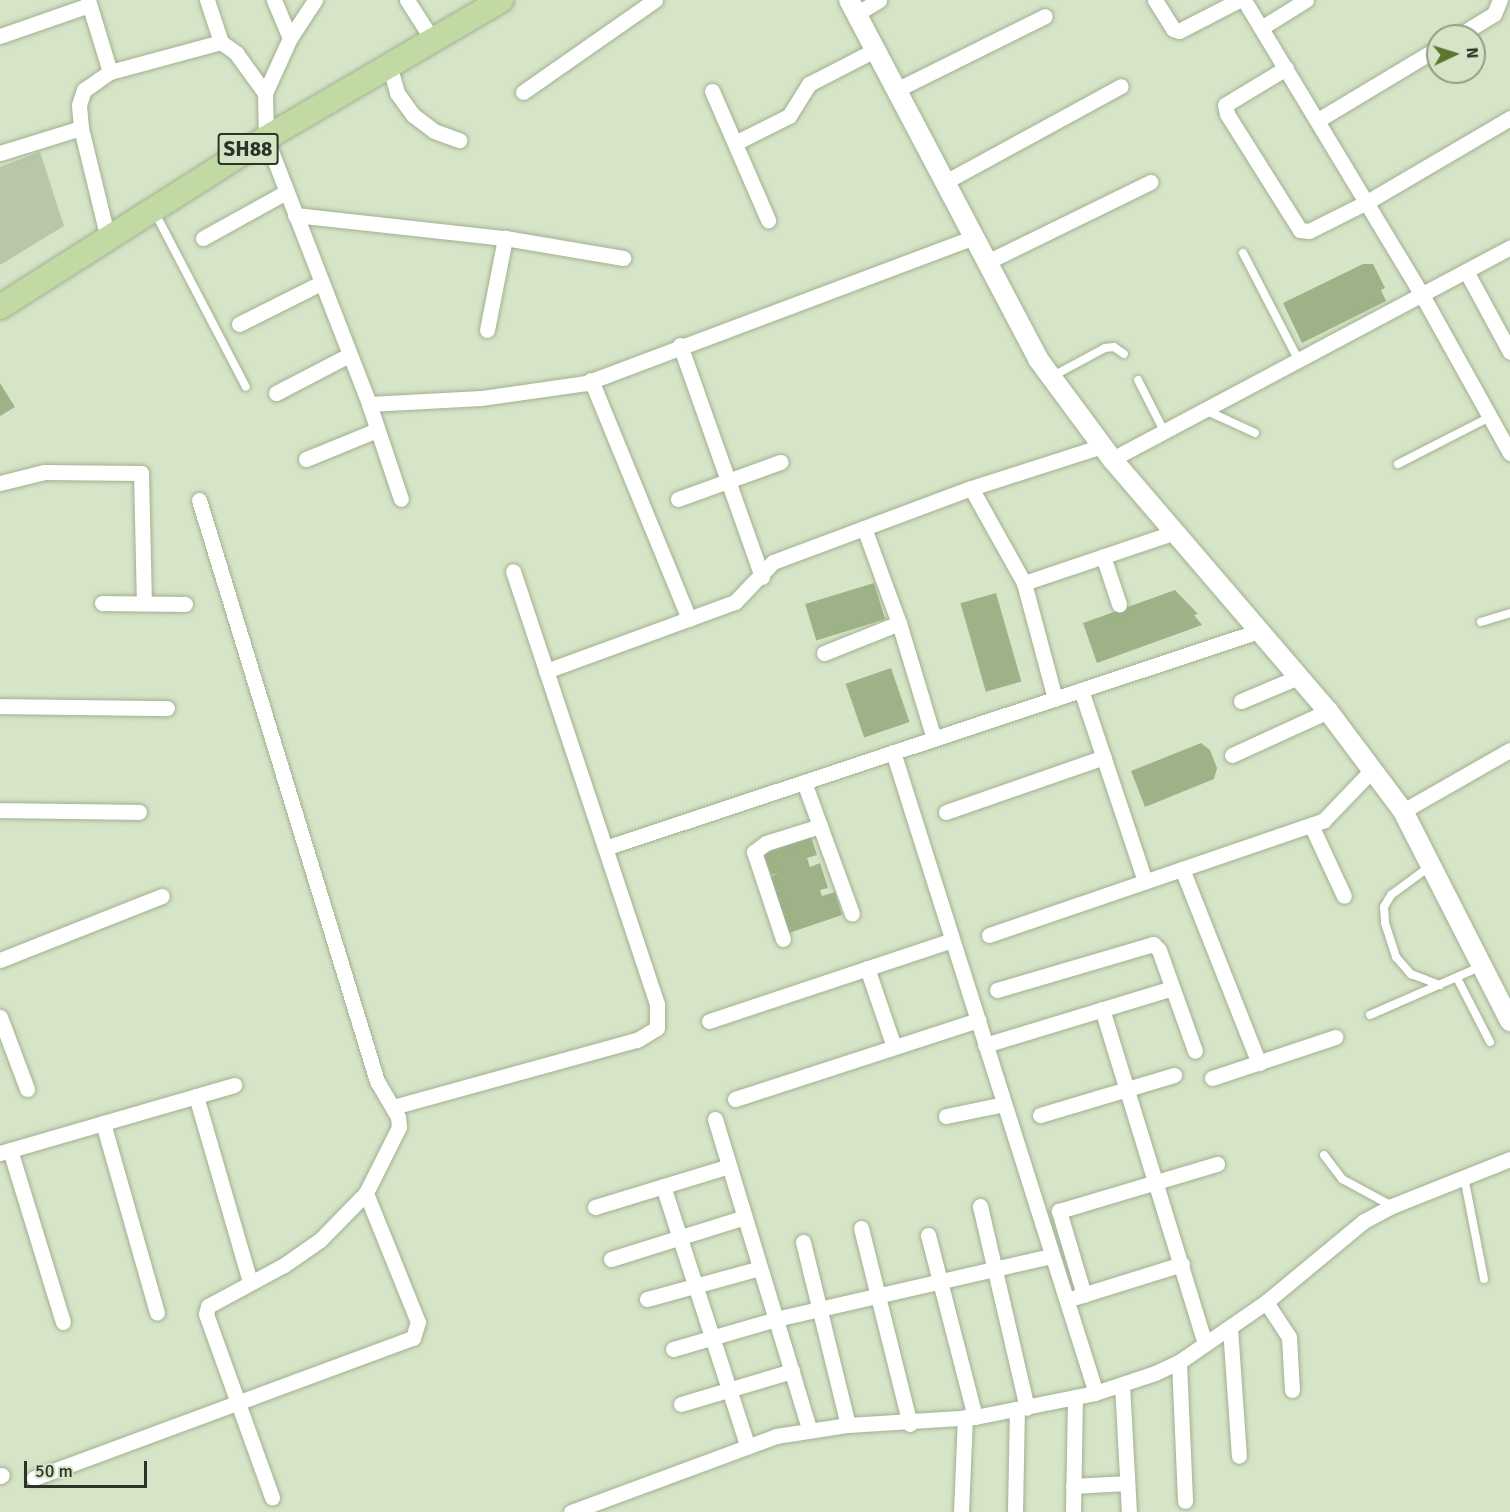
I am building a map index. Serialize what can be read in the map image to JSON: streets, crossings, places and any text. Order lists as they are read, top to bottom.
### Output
{
  "streets": {
    "main road": ["SH88"]
  },
  "scale_bar": "50 m",
  "north": "right"
}
